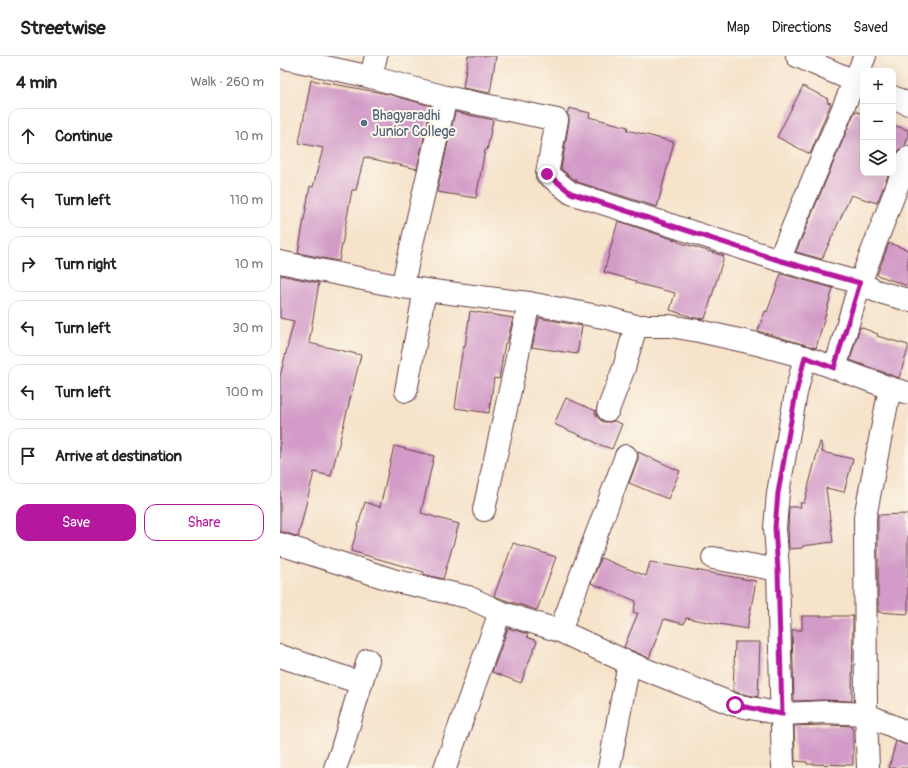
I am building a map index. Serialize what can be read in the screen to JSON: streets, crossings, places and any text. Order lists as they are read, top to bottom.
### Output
{
  "places": ["Bhagyaradhi Junior College"],
  "page": {
    "header": "Streetwise",
    "nav": ["Map", "Directions", "Saved"],
    "heading": ["4 min", "Walk · 260 m"],
    "map_buttons": ["+", "−"],
    "list": [
      ["Continue", "10 m"],
      ["Turn left", "110 m"],
      ["Turn right", "10 m"],
      ["Turn left", "30 m"],
      ["Turn left", "100 m"],
      "Arrive at destination"
    ],
    "buttons": ["Save", "Share"]
  }
}
